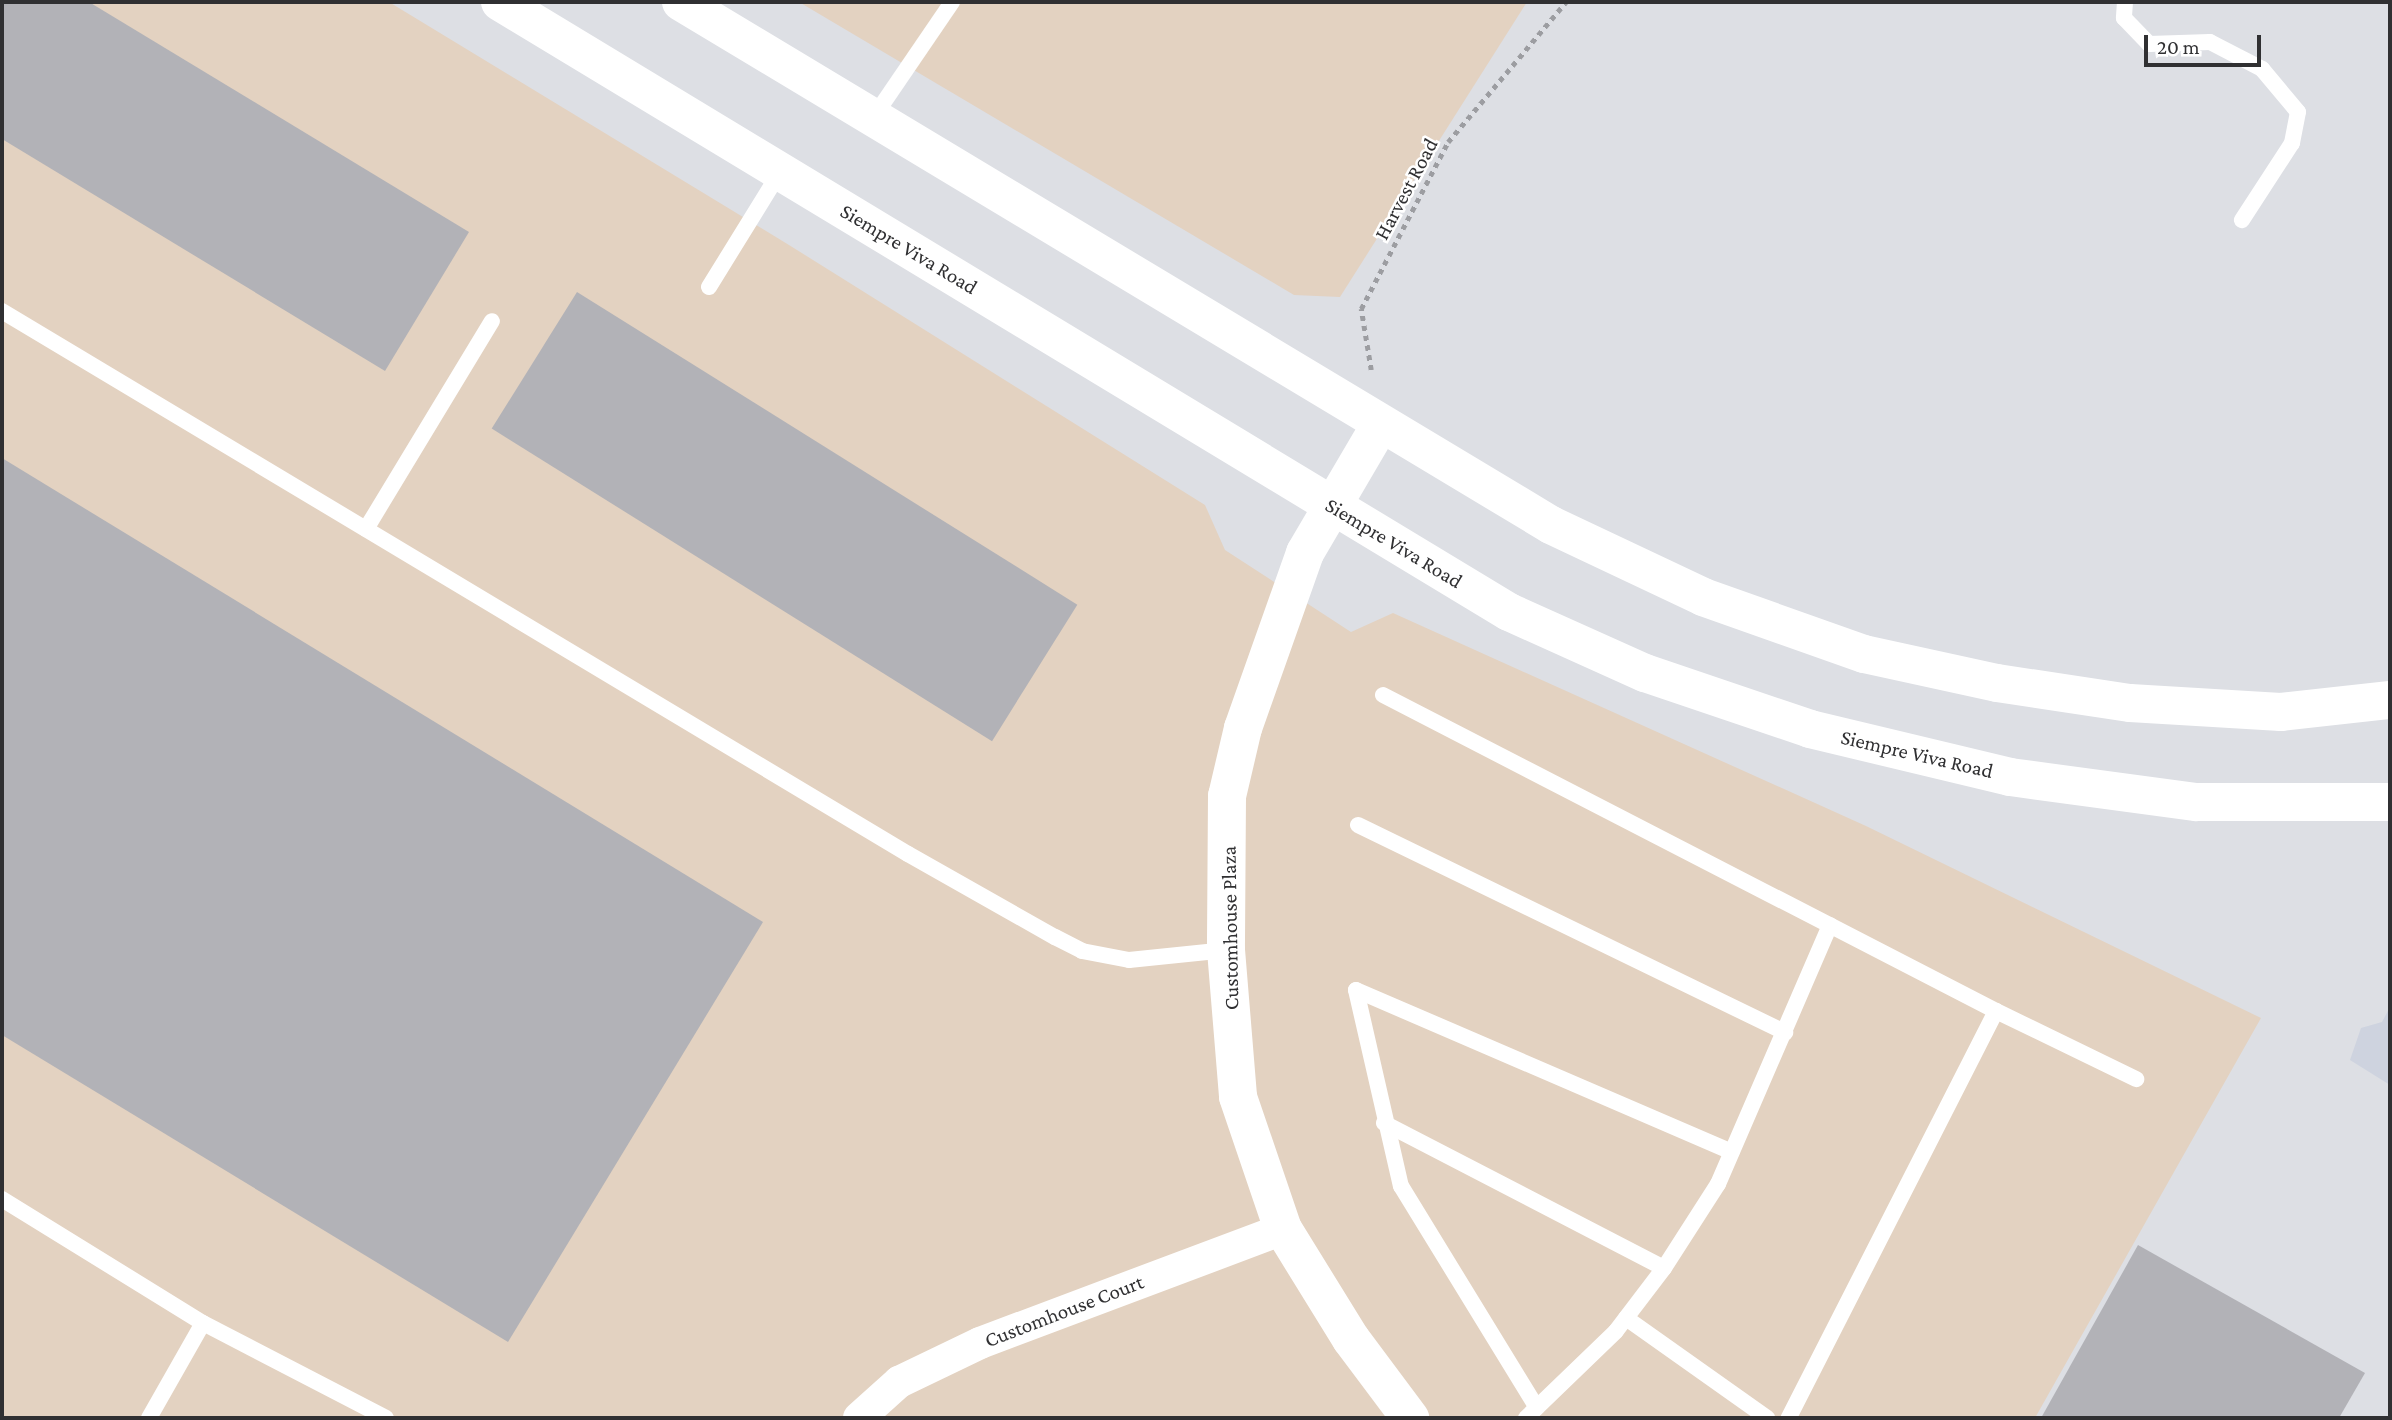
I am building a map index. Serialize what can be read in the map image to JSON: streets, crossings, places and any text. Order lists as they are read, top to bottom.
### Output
{
  "streets": {
    "main road": ["Siempre Viva Road", "Customhouse Plaza"],
    "street": ["Customhouse Court"],
    "path": ["Harvest Road"]
  },
  "crossings": [
    ["Harvest Road", "Customhouse Plaza"],
    ["Siempre Viva Road", "Customhouse Plaza"],
    ["Customhouse Plaza", "Customhouse Court"]
  ],
  "scale_bar": "20 m"
}
